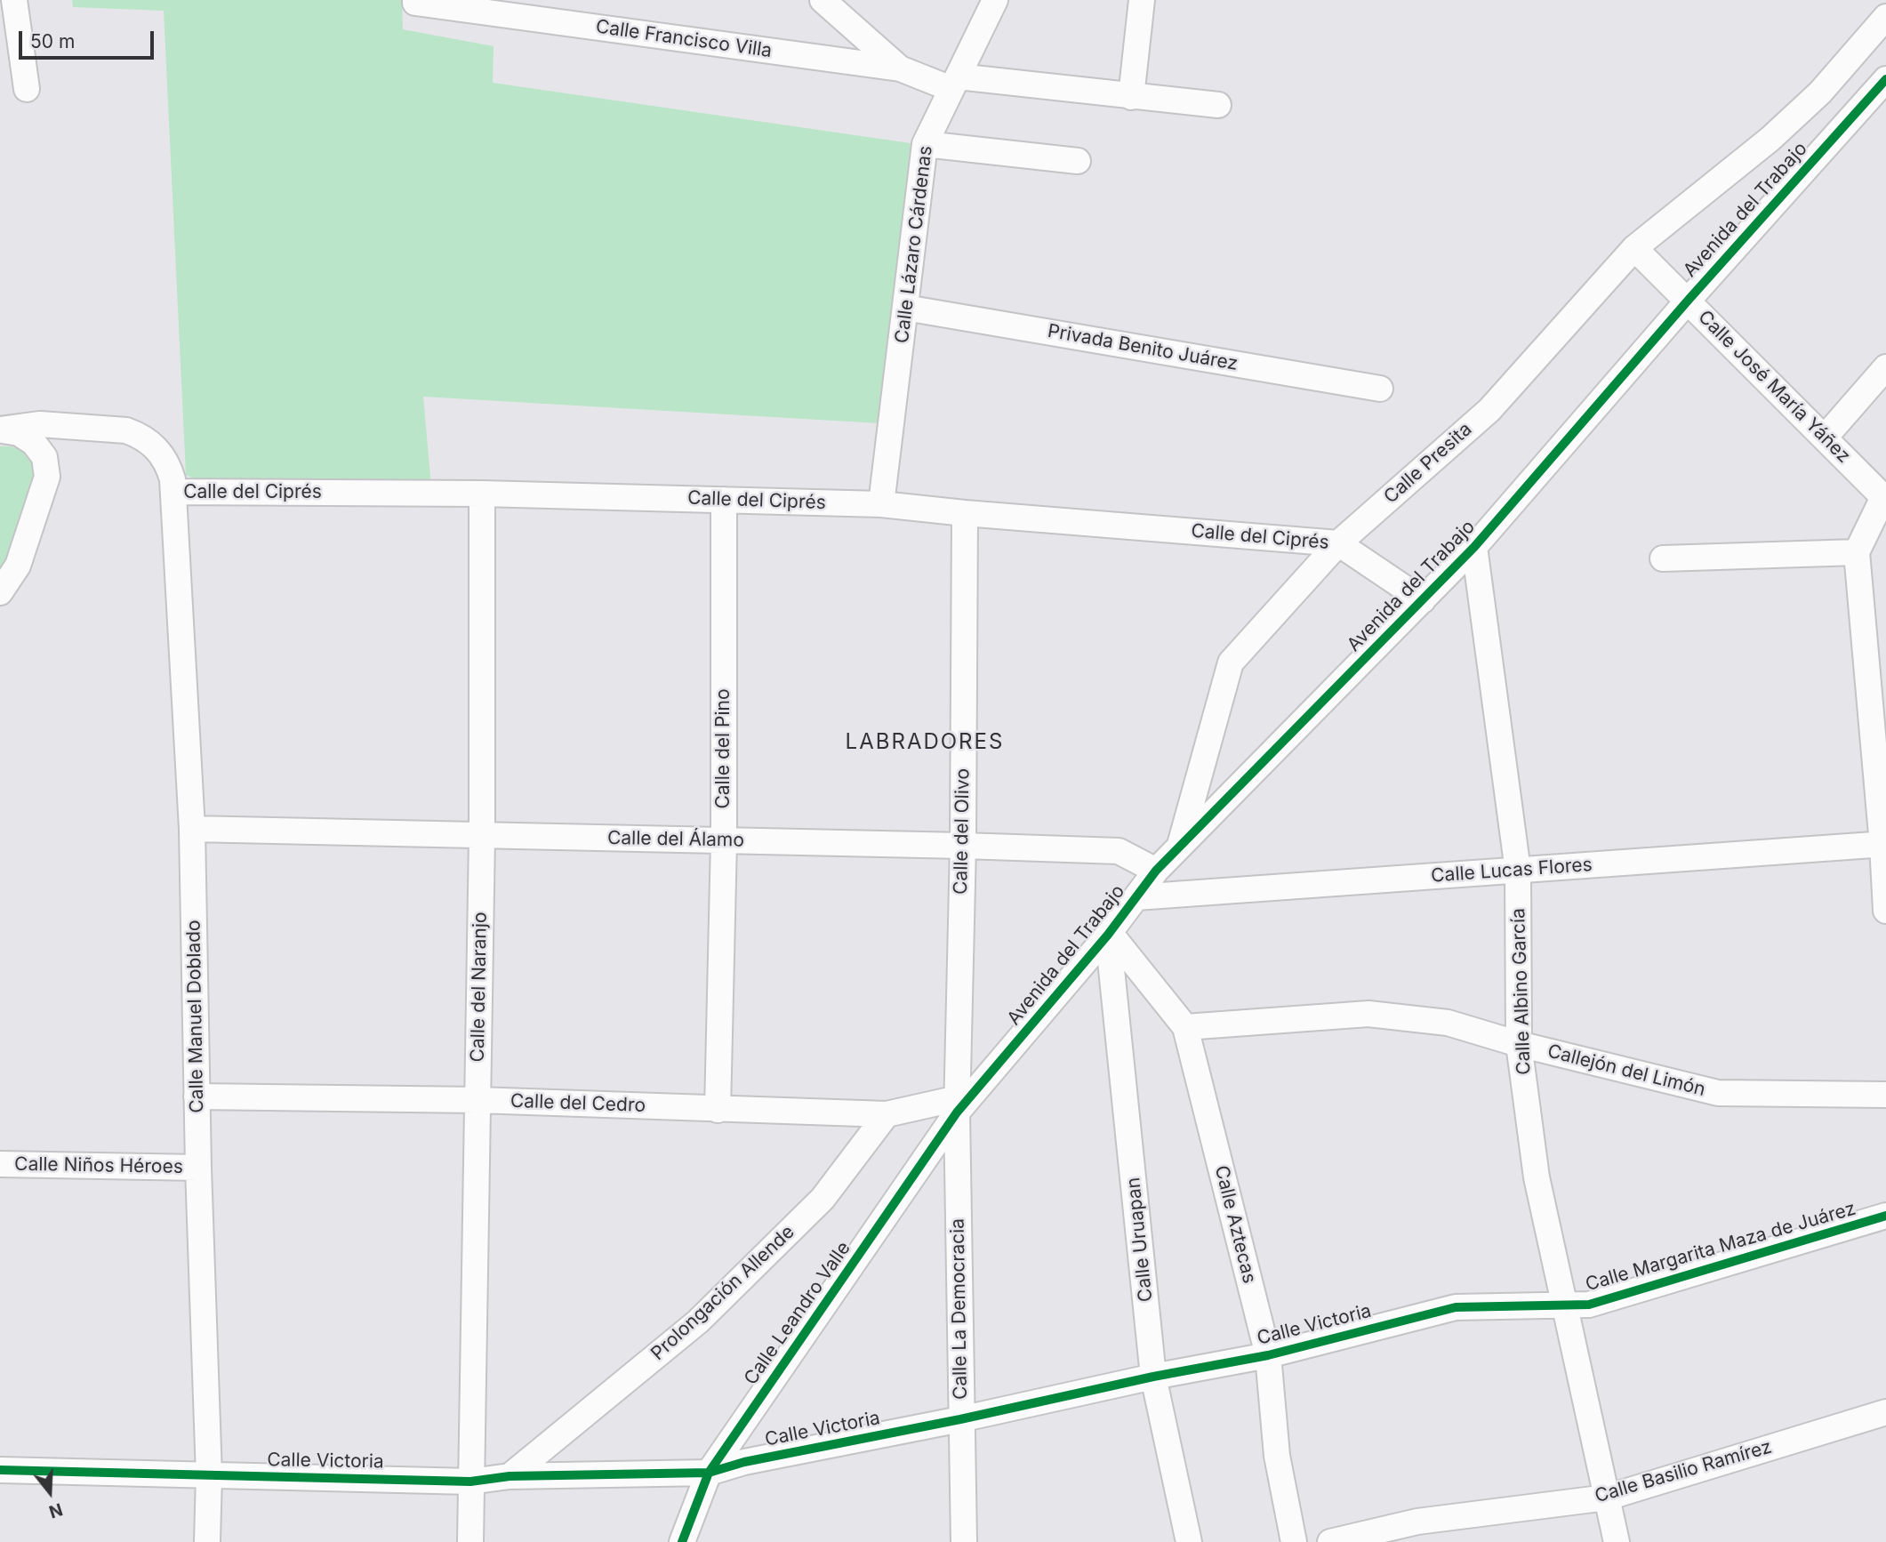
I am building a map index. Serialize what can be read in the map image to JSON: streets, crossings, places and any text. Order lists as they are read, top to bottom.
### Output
{
  "streets": {
    "street": [
      "Calle Francisco Villa",
      "Avenida del Trabajo",
      "Calle Lázaro Cárdenas",
      "Privada Benito Juárez",
      "Calle José María Yáñez",
      "Calle Presita",
      "Calle del Ciprés",
      "Calle del Pino",
      "Calle del Olivo",
      "Calle del Álamo",
      "Calle Lucas Flores",
      "Calle del Naranjo",
      "Calle Albino García",
      "Calle Manuel Doblado",
      "Callejón del Limón",
      "Calle del Cedro",
      "Calle Niños Héroes",
      "Calle Aztecas",
      "Calle Uruapan",
      "Calle Margarita Maza de Juárez",
      "Prolongación Allende",
      "Calle La Democracia",
      "Calle Leandro Valle",
      "Calle Victoria",
      "Calle Basilio Ramírez"
    ]
  },
  "crossings": [
    ["Calle Francisco Villa", "Calle Lázaro Cárdenas"],
    ["Avenida del Trabajo", "Calle José María Yáñez"],
    ["Avenida del Trabajo", "Calle Presita"],
    ["Avenida del Trabajo", "Calle del Olivo"],
    ["Avenida del Trabajo", "Calle del Álamo"],
    ["Avenida del Trabajo", "Calle Lucas Flores"],
    ["Avenida del Trabajo", "Calle Albino García"],
    ["Avenida del Trabajo", "Calle del Cedro"],
    ["Avenida del Trabajo", "Calle Aztecas"],
    ["Avenida del Trabajo", "Calle Uruapan"],
    ["Avenida del Trabajo", "Calle La Democracia"],
    ["Avenida del Trabajo", "Calle Leandro Valle"],
    ["Calle Lázaro Cárdenas", "Privada Benito Juárez"],
    ["Calle Lázaro Cárdenas", "Calle del Ciprés"],
    ["Calle José María Yáñez", "Calle Presita"],
    ["Calle Presita", "Calle del Ciprés"],
    ["Calle del Ciprés", "Calle del Pino"],
    ["Calle del Ciprés", "Calle del Olivo"],
    ["Calle del Ciprés", "Calle del Naranjo"],
    ["Calle del Ciprés", "Calle Manuel Doblado"],
    ["Calle del Pino", "Calle del Álamo"],
    ["Calle del Pino", "Calle del Cedro"],
    ["Calle del Olivo", "Calle del Álamo"],
    ["Calle del Olivo", "Calle del Cedro"],
    ["Calle del Olivo", "Calle La Democracia"],
    ["Calle del Olivo", "Calle Leandro Valle"],
    ["Calle del Álamo", "Calle del Naranjo"],
    ["Calle del Álamo", "Calle Manuel Doblado"],
    ["Calle Lucas Flores", "Calle Albino García"],
    ["Calle del Naranjo", "Calle del Cedro"],
    ["Calle del Naranjo", "Calle Victoria"],
    ["Calle Albino García", "Callejón del Limón"],
    ["Calle Albino García", "Calle Margarita Maza de Juárez"],
    ["Calle Albino García", "Calle Victoria"],
    ["Calle Albino García", "Calle Basilio Ramírez"],
    ["Calle Manuel Doblado", "Calle del Cedro"],
    ["Calle Manuel Doblado", "Calle Niños Héroes"],
    ["Calle Manuel Doblado", "Calle Victoria"],
    ["Callejón del Limón", "Calle Aztecas"],
    ["Calle del Cedro", "Prolongación Allende"],
    ["Calle del Cedro", "Calle La Democracia"],
    ["Calle del Cedro", "Calle Leandro Valle"],
    ["Calle Aztecas", "Calle Uruapan"],
    ["Calle Aztecas", "Calle Victoria"],
    ["Calle Uruapan", "Calle Victoria"],
    ["Calle Margarita Maza de Juárez", "Calle Victoria"],
    ["Prolongación Allende", "Calle Victoria"],
    ["Calle La Democracia", "Calle Leandro Valle"],
    ["Calle La Democracia", "Calle Victoria"],
    ["Calle Leandro Valle", "Calle Victoria"]
  ],
  "districts": ["LABRADORES"],
  "scale_bar": "50 m",
  "north": "bottom"
}
